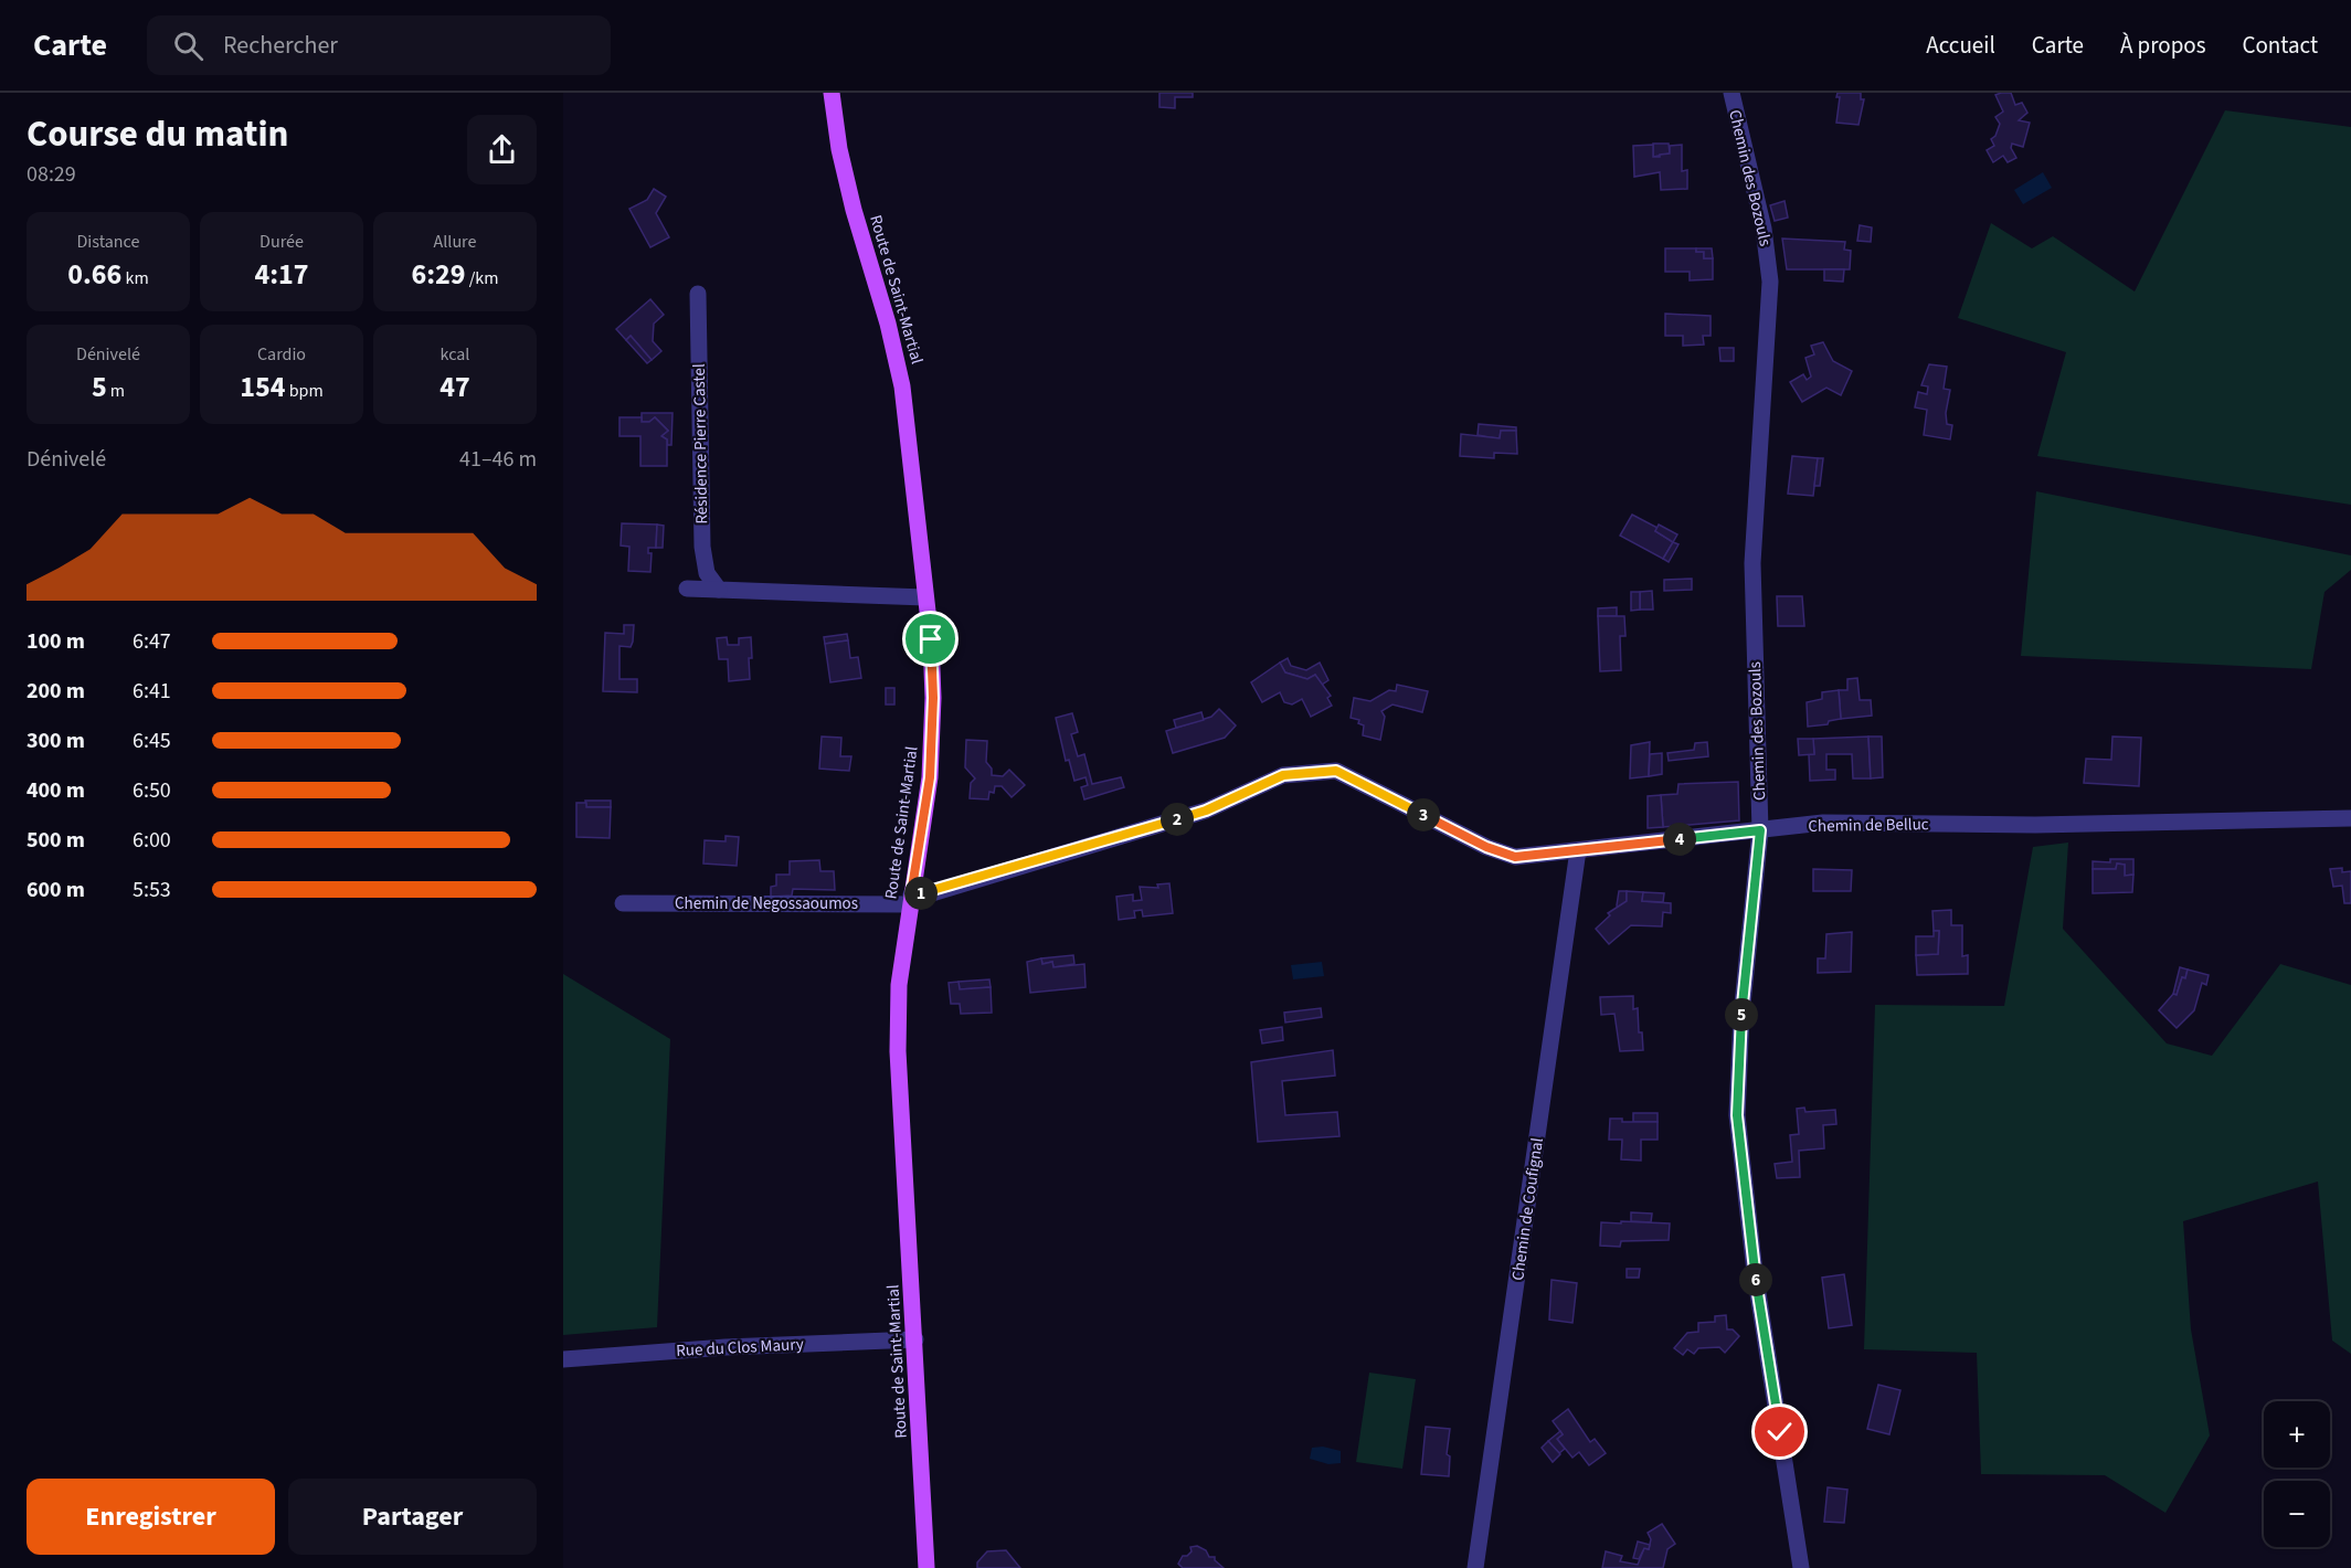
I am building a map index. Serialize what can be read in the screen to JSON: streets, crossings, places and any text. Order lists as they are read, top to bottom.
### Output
{
  "streets": {
    "main road": ["Route de Saint-Martial"],
    "street": [
      "Chemin des Bozouls",
      "Résidence Pierre Castel",
      "Chemin de Belluc",
      "Chemin de Negossaoumos",
      "Chemin de Coufignal",
      "Rue du Clos Maury"
    ]
  },
  "crossings": [
    ["Chemin des Bozouls", "Chemin de Belluc"],
    ["Route de Saint-Martial", "Chemin de Belluc"],
    ["Route de Saint-Martial", "Chemin de Negossaoumos"],
    ["Route de Saint-Martial", "Rue du Clos Maury"],
    ["Chemin de Belluc", "Chemin de Negossaoumos"],
    ["Chemin de Belluc", "Chemin de Coufignal"]
  ],
  "page": {
    "header": "Carte",
    "search": "Rechercher",
    "nav": [
      "Accueil",
      "Carte",
      "À propos",
      "Contact"
    ],
    "heading": ["Course du matin", "08:29"],
    "stats": [
      ["Distance", "0.66 km"],
      ["Durée", "4:17"],
      ["Allure", "6:29 /km"],
      ["Dénivelé", "5 m"],
      ["Cardio", "154 bpm"],
      ["kcal", "47"]
    ],
    "chart": ["Dénivelé", "41–46 m"],
    "list": [
      {
        "name": "100 m",
        "note": "6:47"
      },
      {
        "name": "200 m",
        "note": "6:41"
      },
      {
        "name": "300 m",
        "note": "6:45"
      },
      {
        "name": "400 m",
        "note": "6:50"
      },
      {
        "name": "500 m",
        "note": "6:00"
      },
      {
        "name": "600 m",
        "note": "5:53"
      }
    ],
    "pins": [
      "3",
      "2",
      "4",
      "1",
      "5",
      "6"
    ],
    "map_buttons": ["+", "−"],
    "buttons": ["Enregistrer", "Partager"]
  }
}
